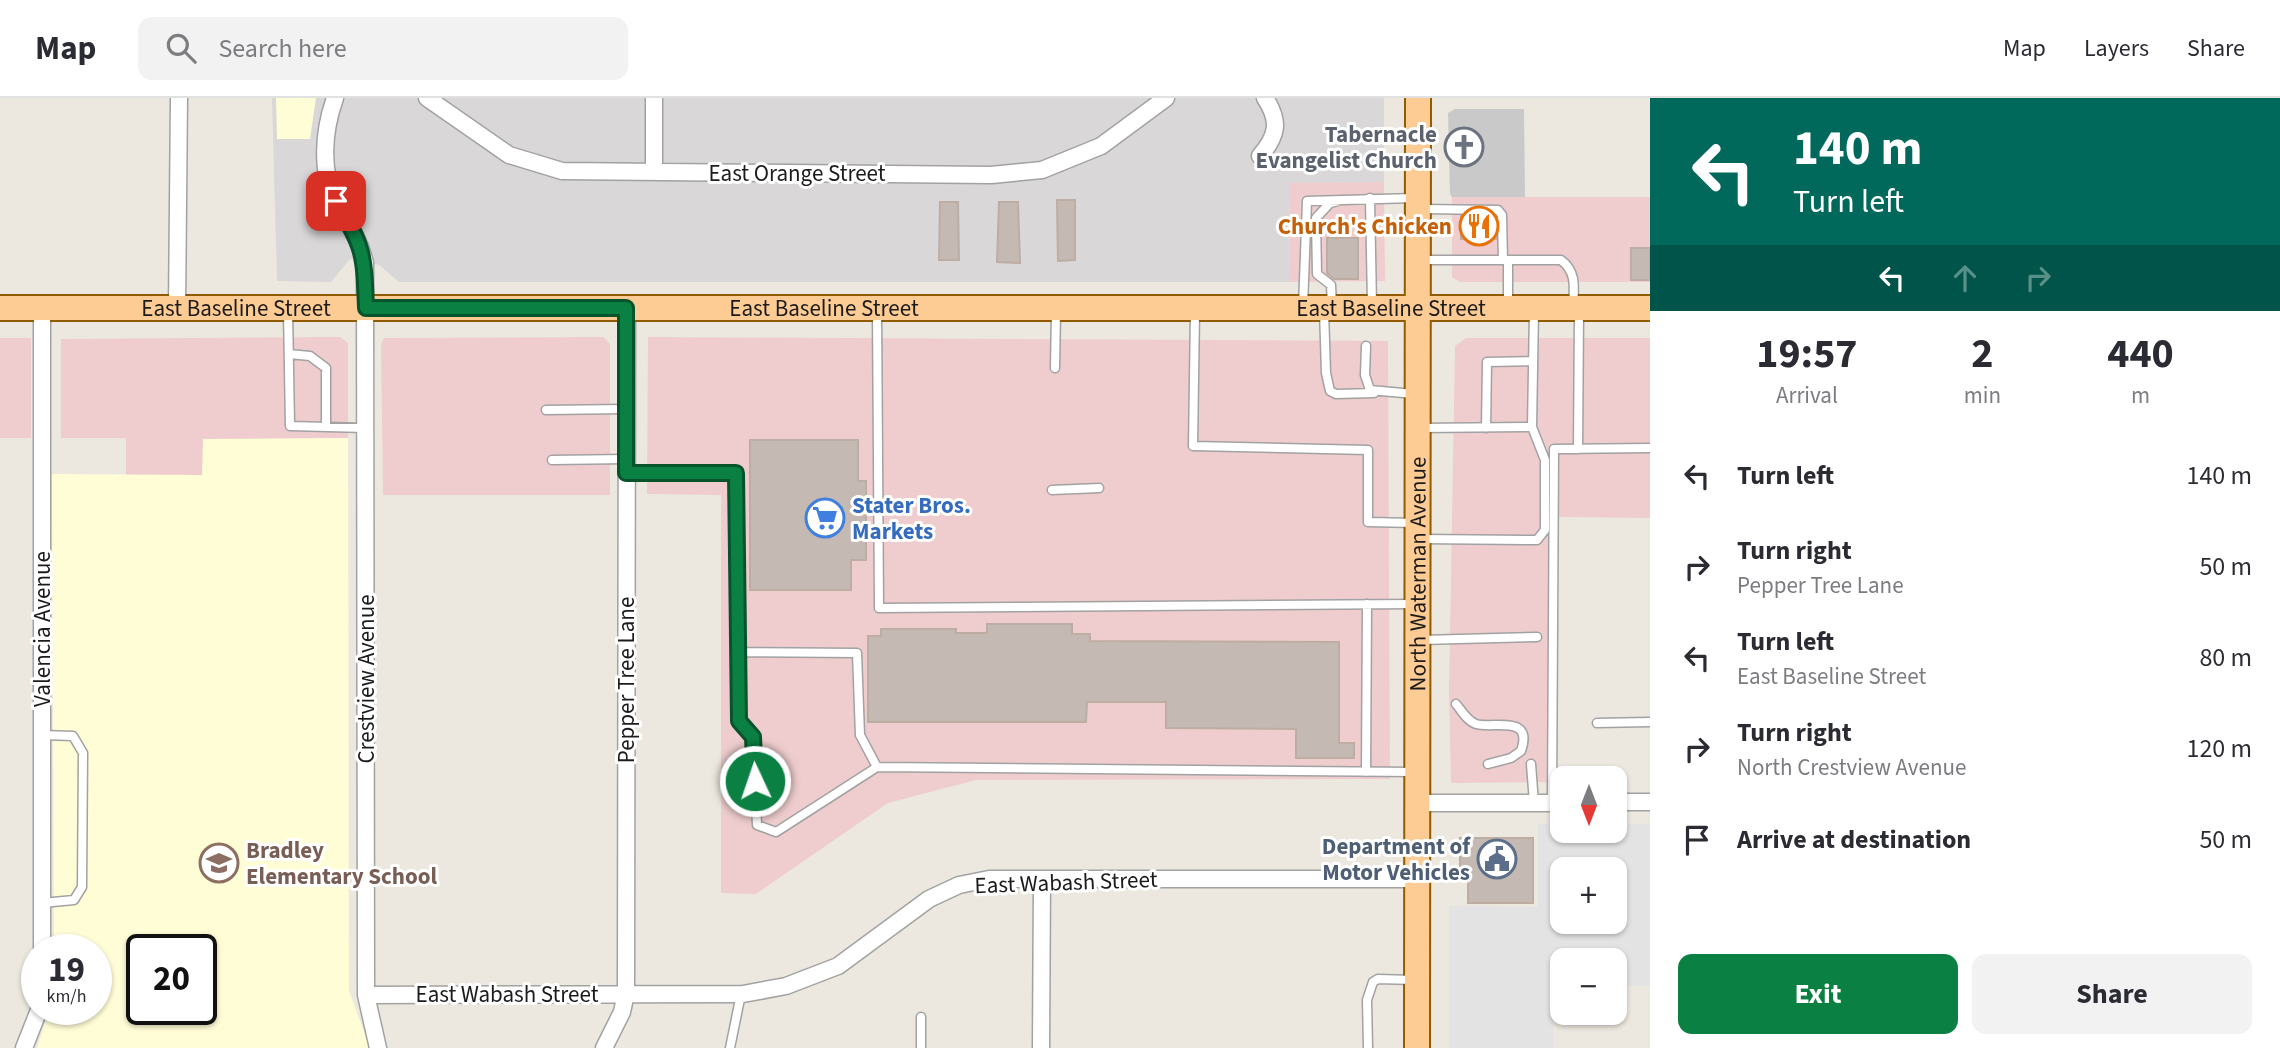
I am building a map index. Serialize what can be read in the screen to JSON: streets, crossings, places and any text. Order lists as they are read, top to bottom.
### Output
{
  "streets": {
    "main road": ["East Baseline Street", "North Waterman Avenue"],
    "street": [
      "East Orange Street",
      "Valencia Avenue",
      "Crestview Avenue",
      "Pepper Tree Lane",
      "East Wabash Street"
    ]
  },
  "crossings": [
    ["East Baseline Street", "North Waterman Avenue"],
    ["East Baseline Street", "Valencia Avenue"],
    ["East Baseline Street", "Crestview Avenue"],
    ["East Baseline Street", "Pepper Tree Lane"],
    ["North Waterman Avenue", "East Wabash Street"],
    ["Crestview Avenue", "East Wabash Street"],
    ["Pepper Tree Lane", "East Wabash Street"]
  ],
  "places": {
    "church": ["Tabernacle Evangelist Church"],
    "restaurant": ["Church's Chicken"],
    "supermarket": ["Stater Bros. Markets"],
    "public building": ["Department of Motor Vehicles"],
    "school or university": ["Bradley Elementary School"]
  },
  "north": "bottom",
  "page": {
    "header": "Map",
    "search": "Search here",
    "nav": ["Map", "Layers", "Share"],
    "turn": ["140 m", "Turn left"],
    "eta": [
      "19:57",
      "Arrival",
      "2",
      "min",
      "440",
      "m"
    ],
    "list": [
      {
        "name": "Turn left",
        "value": "140 m"
      },
      {
        "name": "Turn right",
        "note": "Pepper Tree Lane",
        "value": "50 m"
      },
      {
        "name": "Turn left",
        "note": "East Baseline Street",
        "value": "80 m"
      },
      {
        "name": "Turn right",
        "note": "North Crestview Avenue",
        "value": "120 m"
      },
      {
        "name": "Arrive at destination",
        "value": "50 m"
      }
    ],
    "map_buttons": ["+", "−"],
    "speed": "19 km/h",
    "limit": "20",
    "buttons": ["Exit", "Share"]
  }
}
